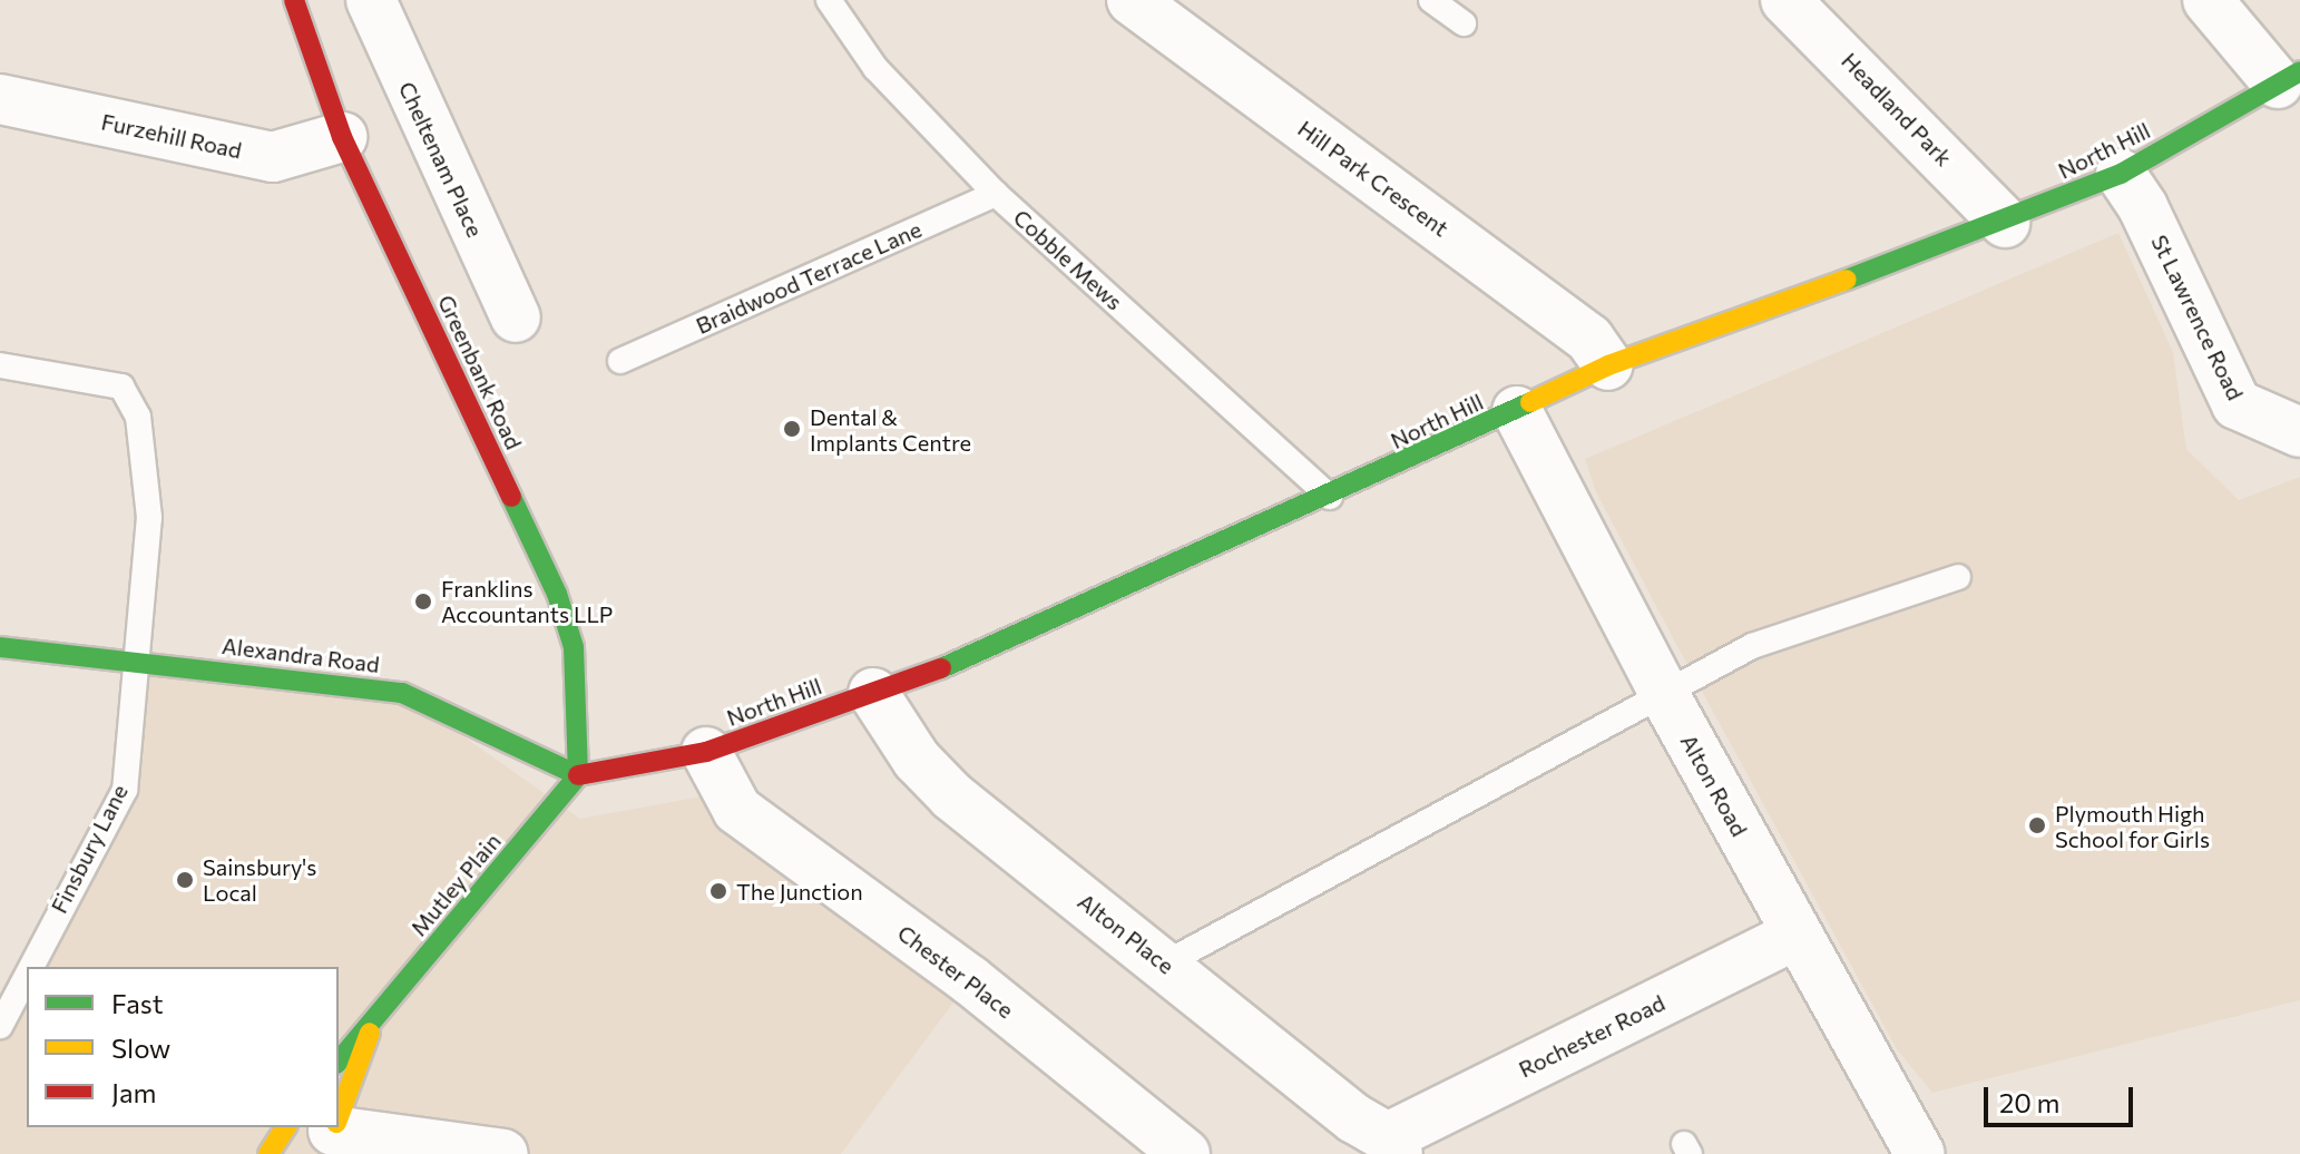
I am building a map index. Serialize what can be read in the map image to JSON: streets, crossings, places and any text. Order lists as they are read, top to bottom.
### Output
{
  "streets": {
    "main road": [
      "North Hill",
      "Greenbank Road",
      "Alexandra Road",
      "Mutley Plain"
    ],
    "street": [
      "Headland Park",
      "Furzehill Road",
      "Cheltenam Place",
      "Hill Park Crescent",
      "St Lawrence Road",
      "Alton Road",
      "Alton Place",
      "Chester Place",
      "Rochester Road"
    ],
    "lane": ["Cobble Mews", "Braidwood Terrace Lane", "Finsbury Lane"]
  },
  "crossings": [
    ["Headland Park", "North Hill"],
    ["Furzehill Road", "Greenbank Road"],
    ["North Hill", "Hill Park Crescent"],
    ["North Hill", "Cobble Mews"],
    ["North Hill", "St Lawrence Road"],
    ["North Hill", "Greenbank Road"],
    ["North Hill", "Alexandra Road"],
    ["North Hill", "Alton Road"],
    ["North Hill", "Mutley Plain"],
    ["North Hill", "Alton Place"],
    ["North Hill", "Chester Place"],
    ["Cobble Mews", "Braidwood Terrace Lane"],
    ["Greenbank Road", "Alexandra Road"],
    ["Greenbank Road", "Mutley Plain"],
    ["Alexandra Road", "Finsbury Lane"],
    ["Alexandra Road", "Mutley Plain"],
    ["Alton Road", "Rochester Road"],
    ["Alton Place", "Rochester Road"]
  ],
  "places": [
    "Dental & Implants Centre",
    "Franklins Accountants LLP",
    "Plymouth High School for Girls",
    "Sainsbury's Local",
    "The Junction"
  ],
  "legend": ["Fast", "Slow", "Jam"],
  "scale_bar": "20 m"
}
